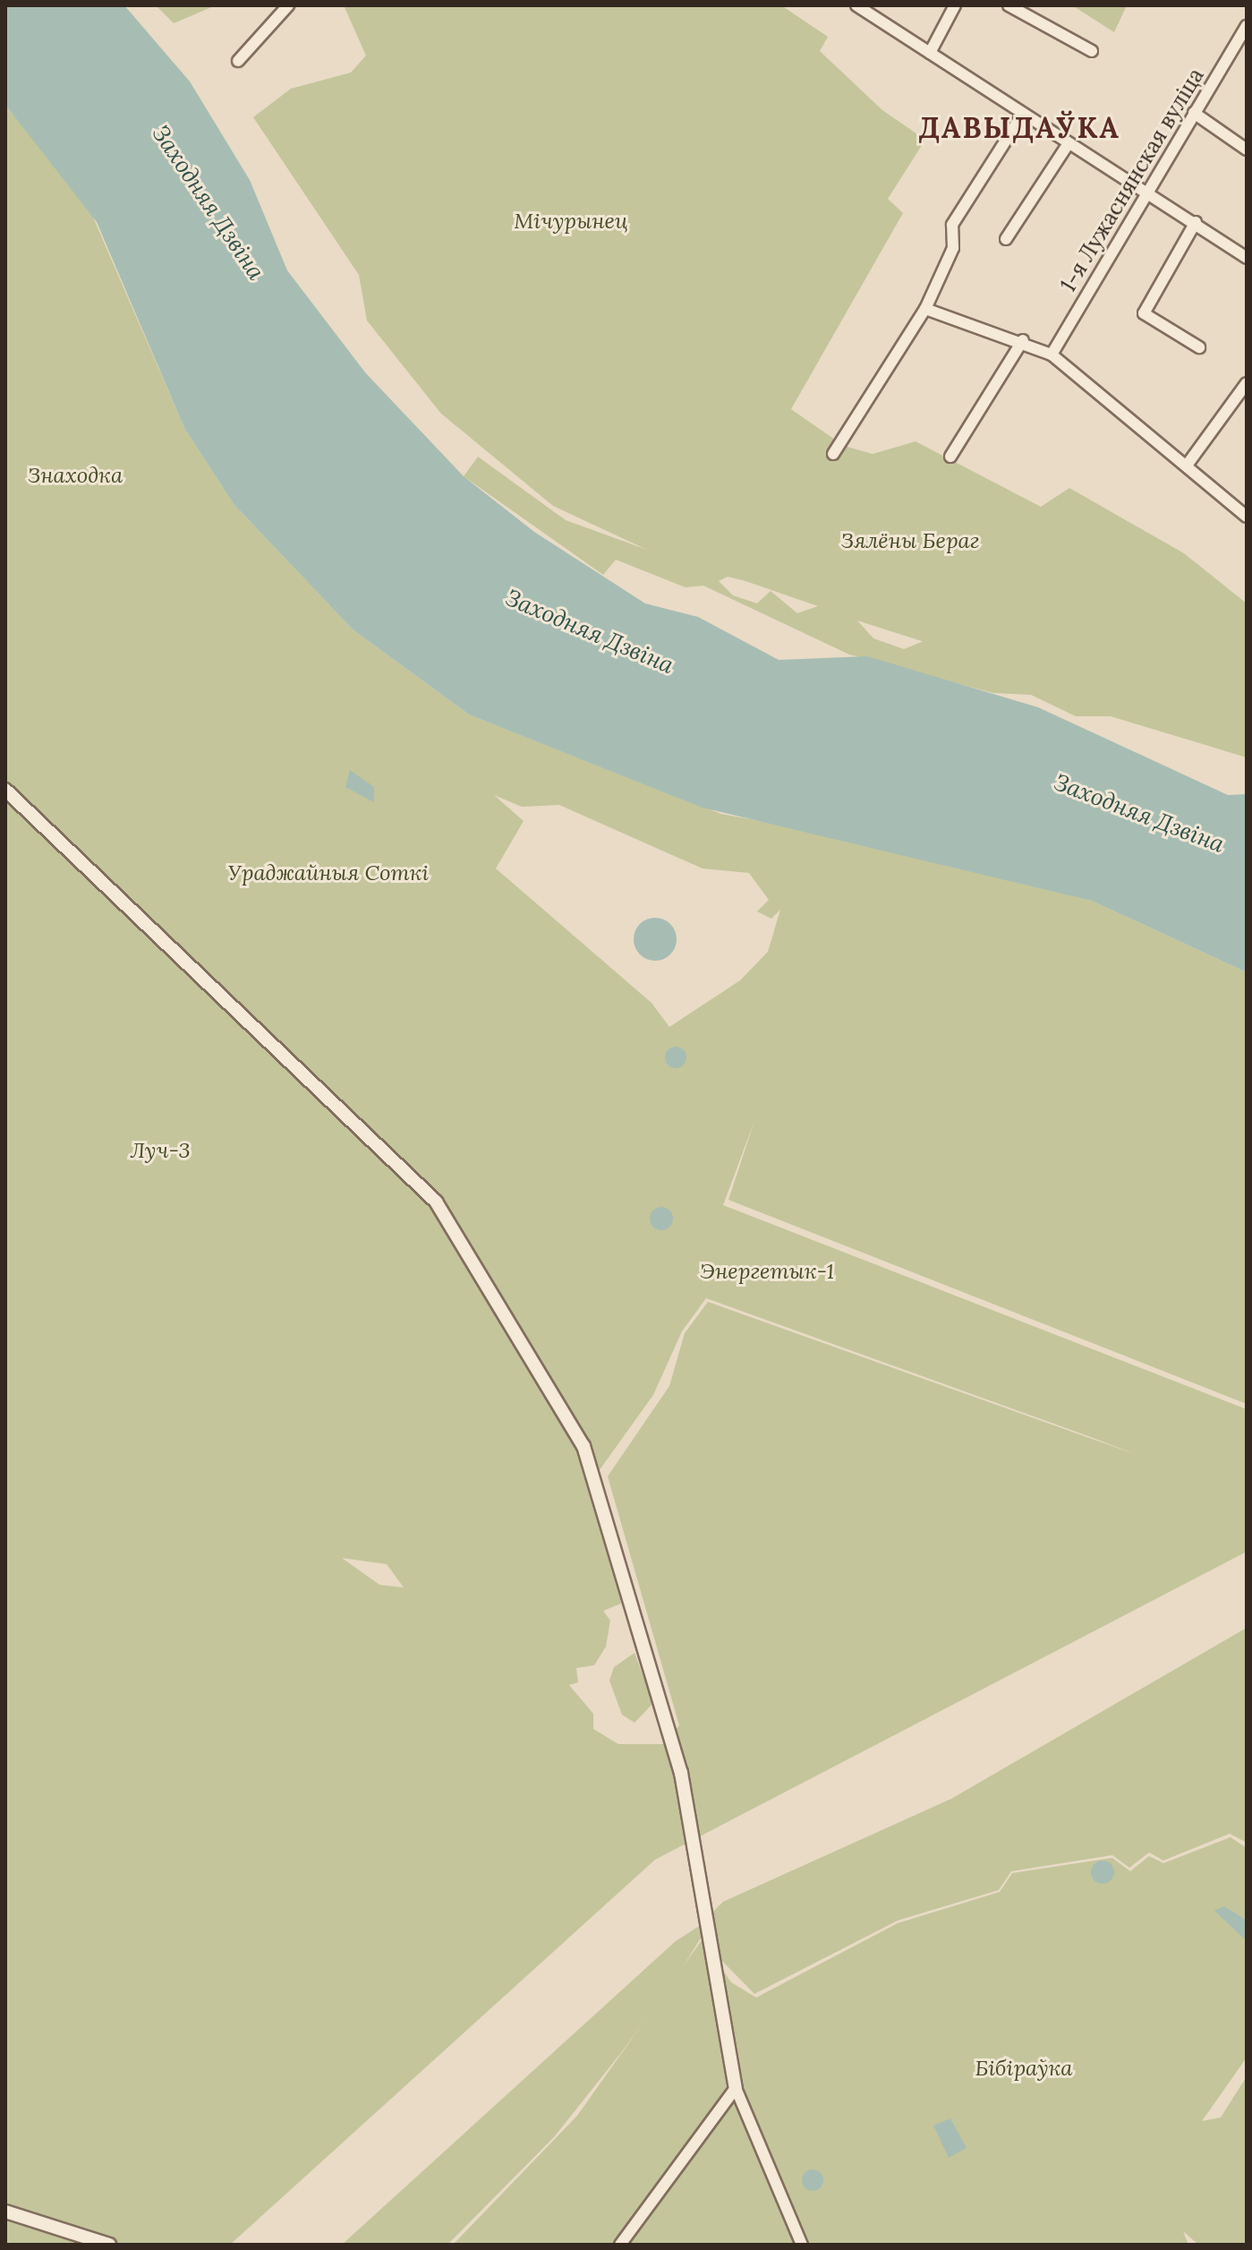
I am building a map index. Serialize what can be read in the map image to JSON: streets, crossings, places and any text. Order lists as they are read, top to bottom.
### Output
{
  "streets": {
    "street": ["1-я Лужаснянская вуліца"]
  },
  "districts": ["ДАВЫДАЎКА"],
  "water": ["Заходняя Дзвіна"],
  "parks": [
    "Мічурынец",
    "Знаходка",
    "Зялёны Бераг",
    "Ураджайныя Соткі",
    "Луч-3",
    "Энергетык-1",
    "Бібіраўка"
  ]
}
